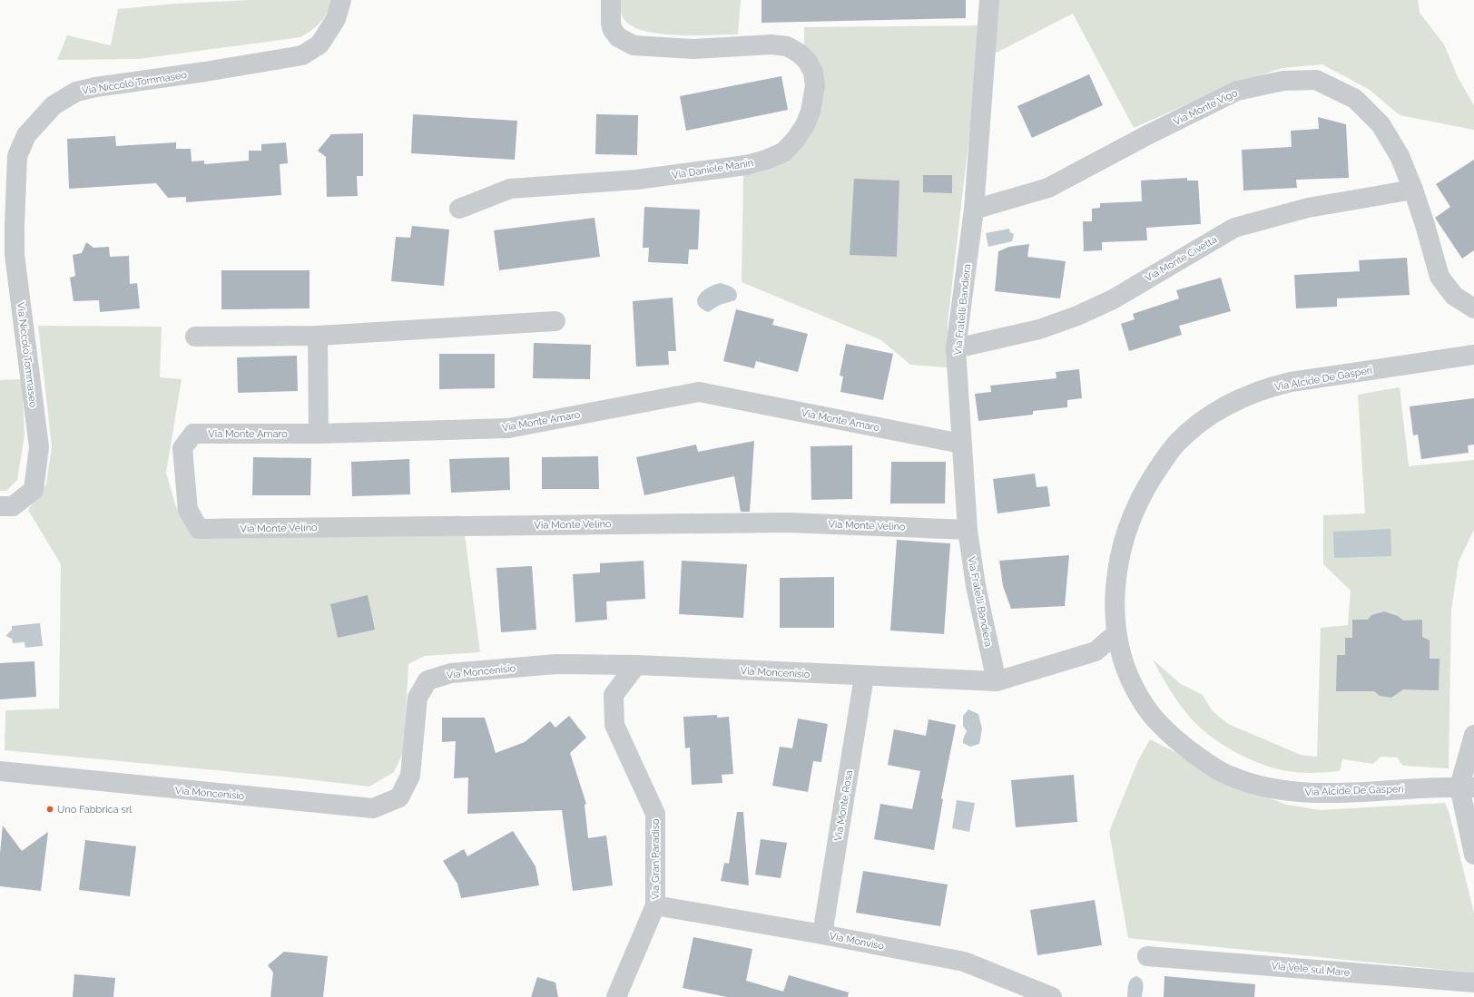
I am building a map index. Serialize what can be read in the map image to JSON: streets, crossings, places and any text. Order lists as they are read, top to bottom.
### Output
{
  "streets": {
    "street": [
      "Via Niccolò Tommaseo",
      "Via Monte Vigo",
      "Via Daniele Manin",
      "Via Monte Civetta",
      "Via Fratelli Bandiera",
      "Via Alcide De Gasperi",
      "Via Monte Amaro",
      "Via Monte Velino",
      "Via Moncenisio",
      "Via Monte Rosa",
      "Via Gran Paradiso",
      "Via Monviso",
      "Via Vele sul Mare"
    ]
  },
  "crossings": [
    ["Via Monte Vigo", "Via Monte Civetta"],
    ["Via Monte Vigo", "Via Fratelli Bandiera"],
    ["Via Monte Civetta", "Via Fratelli Bandiera"],
    ["Via Fratelli Bandiera", "Via Monte Amaro"],
    ["Via Fratelli Bandiera", "Via Monte Velino"],
    ["Via Fratelli Bandiera", "Via Moncenisio"],
    ["Via Alcide De Gasperi", "Via Moncenisio"],
    ["Via Monte Amaro", "Via Monte Velino"],
    ["Via Moncenisio", "Via Monte Rosa"],
    ["Via Moncenisio", "Via Gran Paradiso"],
    ["Via Monte Rosa", "Via Monviso"],
    ["Via Gran Paradiso", "Via Monviso"]
  ],
  "places": ["Uno Fabbrica srl"]
}
